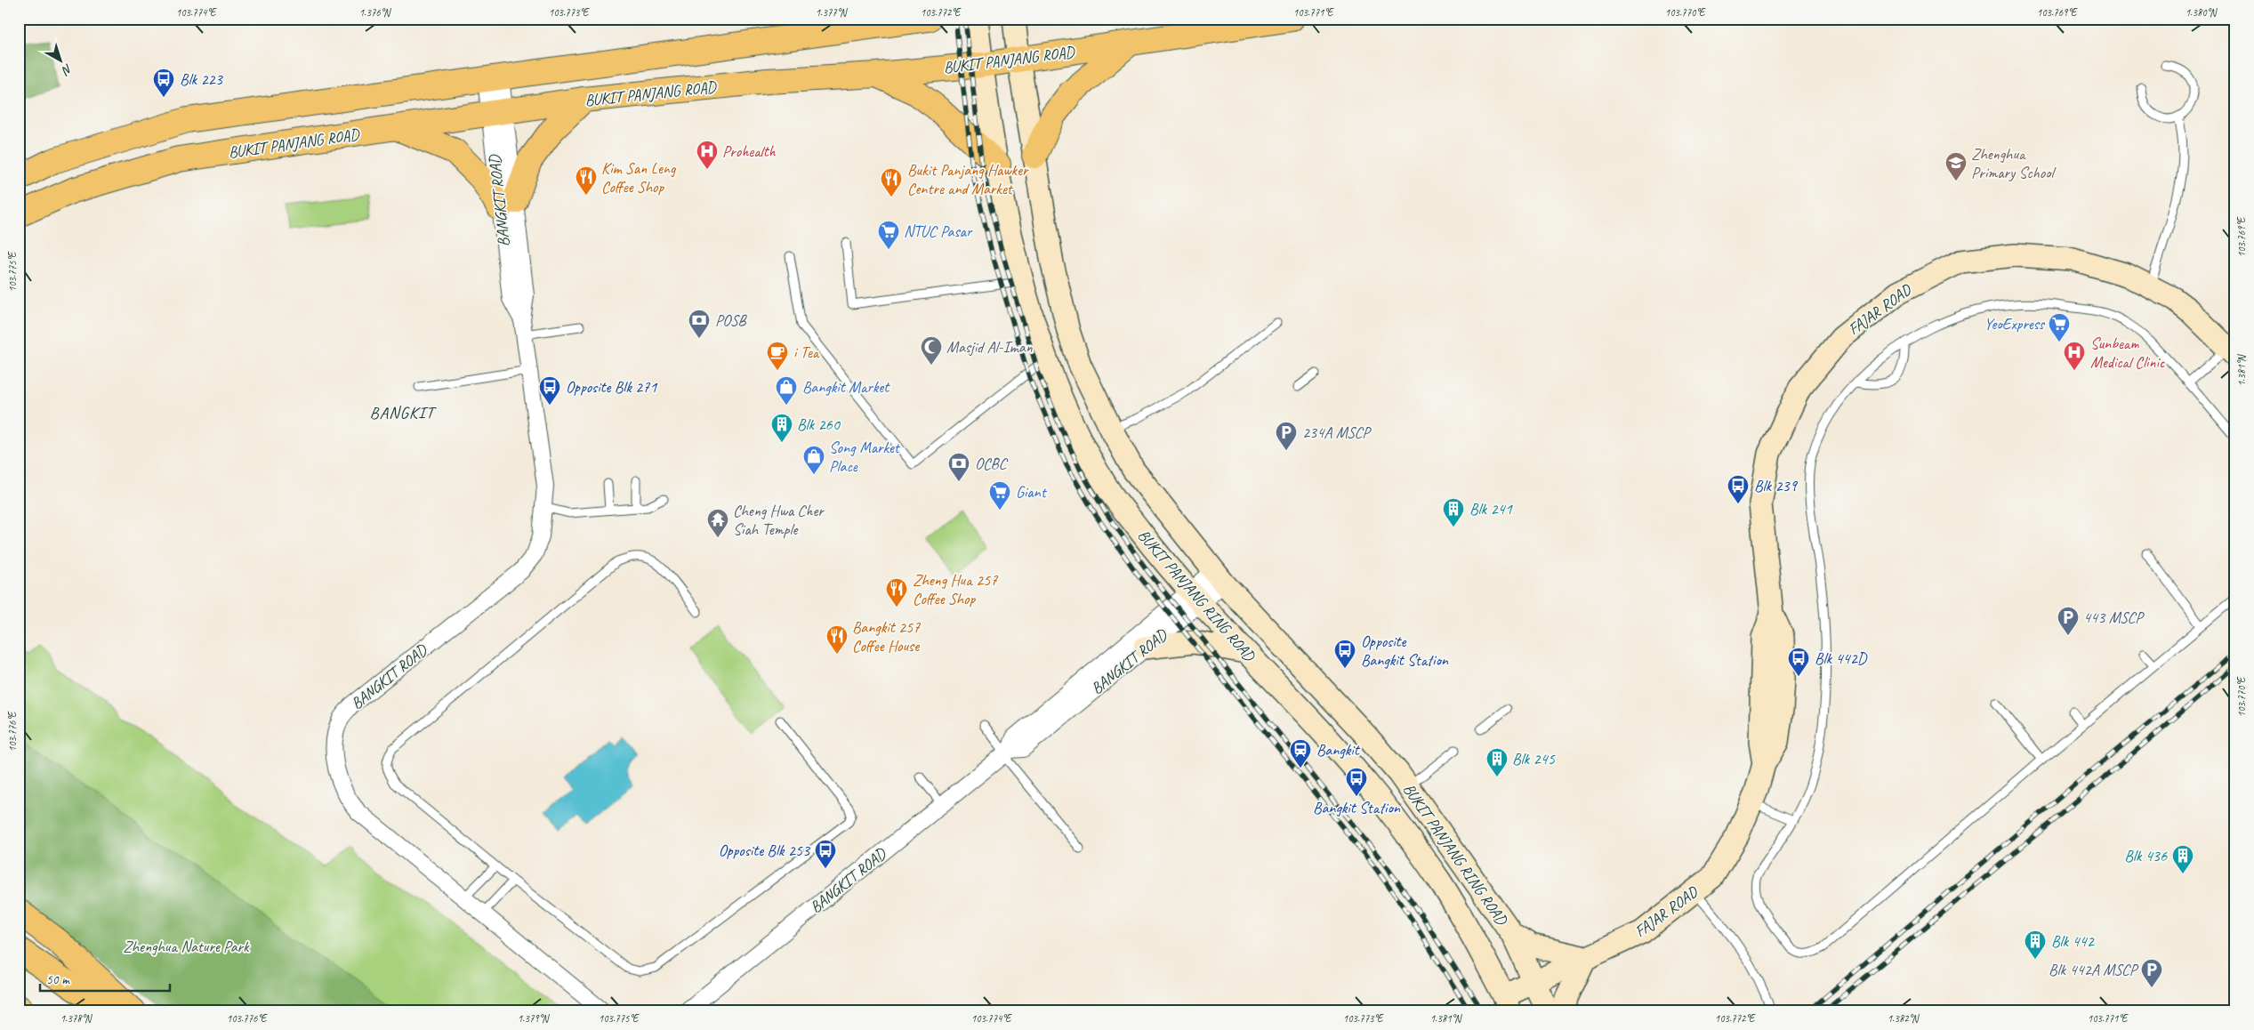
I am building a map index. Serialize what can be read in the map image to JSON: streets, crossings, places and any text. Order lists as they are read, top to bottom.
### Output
{
  "streets": {
    "main road": ["BUKIT PANJANG ROAD", "FAJAR ROAD", "BUKIT PANJANG RING ROAD"],
    "street": ["BANGKIT ROAD"]
  },
  "crossings": [
    ["BUKIT PANJANG ROAD", "BANGKIT ROAD"],
    ["BUKIT PANJANG ROAD", "BUKIT PANJANG RING ROAD"],
    ["BANGKIT ROAD", "BUKIT PANJANG RING ROAD"],
    ["FAJAR ROAD", "BUKIT PANJANG RING ROAD"]
  ],
  "districts": ["BANGKIT"],
  "parks": ["Zhenghua Nature Park"],
  "places": {
    "bus stop": [
      "Blk 223",
      "Opposite Blk 271",
      "Blk 239",
      "Opposite Bangkit Station",
      "Blk 442D",
      "Bangkit Station",
      "Opposite Blk 253"
    ],
    "hospital": ["Prohealth", "Sunbeam Medical Clinic"],
    "school or university": ["Zhenghua Primary School"],
    "restaurant": [
      "Kim San Leng Coffee Shop",
      "Bukit Panjang Hawker Centre and Market",
      "Zheng Hua 257 Coffee Shop",
      "Bangkit 257 Coffee House"
    ],
    "supermarket": ["NTUC Pasar", "YeoExpress", "Giant"],
    "bank": ["POSB", "OCBC"],
    "mosque": ["Masjid Al-Iman"],
    "cafe": ["i Tea"],
    "shop": ["Bangkit Market", "Song Market Place"],
    "building": [
      "Blk 260",
      "Blk 241",
      "Blk 245",
      "Blk 436",
      "Blk 442"
    ],
    "parking": ["234A MSCP", "443 MSCP", "Blk 442A MSCP"],
    "temple": ["Cheng Hwa Cher Siah Temple"],
    "station": ["Bangkit"]
  },
  "scale_bar": "50 m",
  "north": "bottom right",
  "coordinates": [
    "103.774°E",
    "1.376°N",
    "103.773°E",
    "1.377°N",
    "103.772°E",
    "103.771°E",
    "103.770°E",
    "103.769°E",
    "1.380°N",
    "103.775°E",
    "1.381°N",
    "103.776°E",
    "1.378°N",
    "1.379°N",
    "1.382°N"
  ]
}
